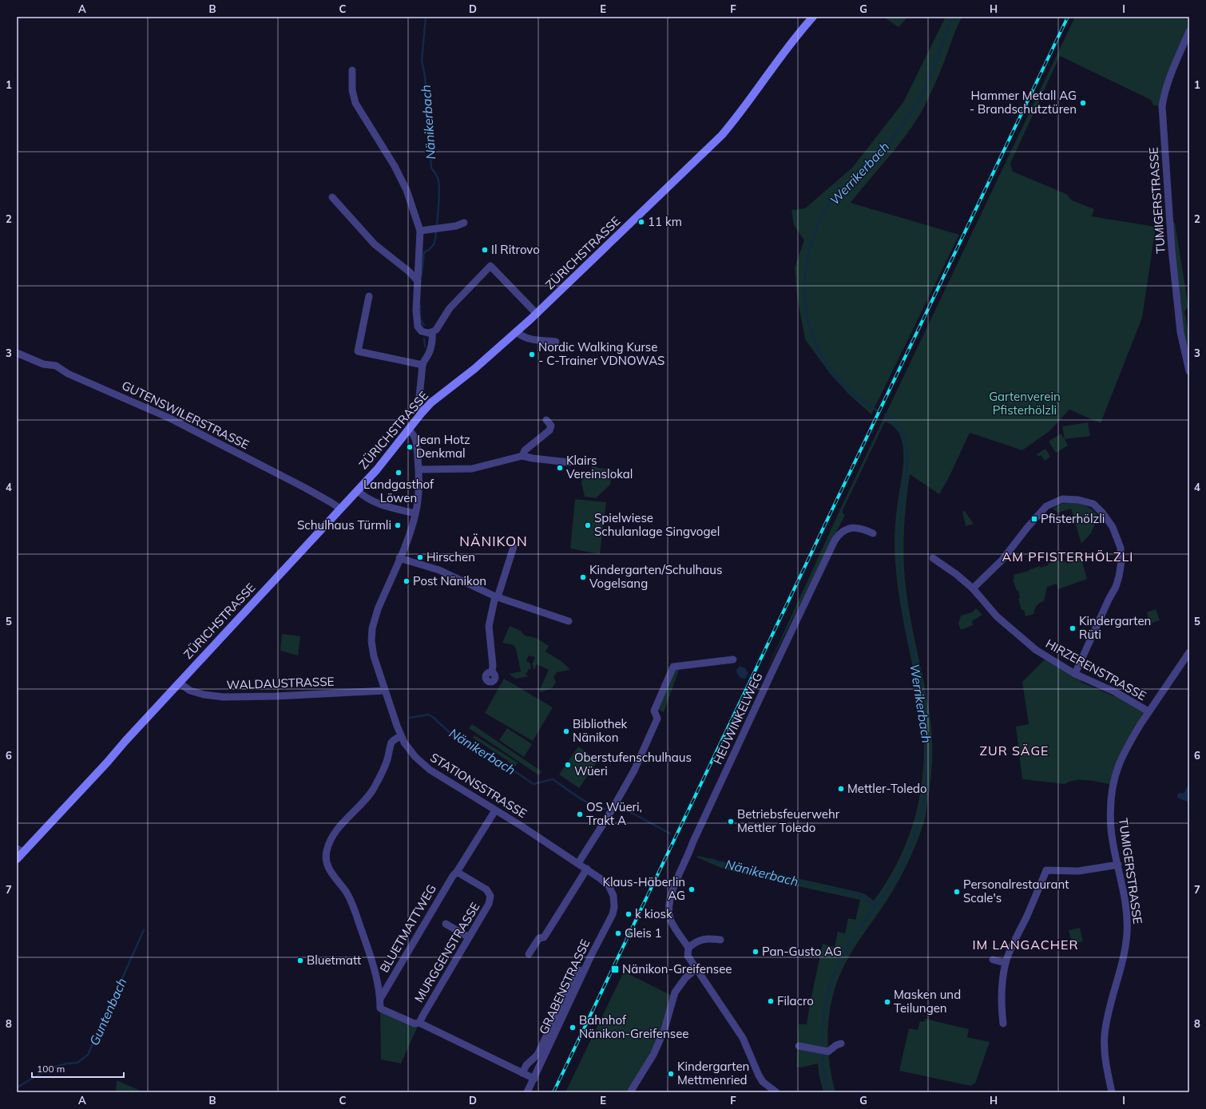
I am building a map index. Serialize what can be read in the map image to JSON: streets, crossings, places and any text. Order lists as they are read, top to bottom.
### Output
{
  "streets": {
    "main road": ["ZÜRICHSTRASSE"],
    "street": [
      "TUMIGERSTRASSE",
      "GUTENSWILERSTRASSE",
      "HIRZERENSTRASSE",
      "WALDAUSTRASSE",
      "HEUWINKELWEG",
      "STATIONSSTRASSE",
      "BLUETMATTWEG",
      "MURGGENSTRASSE",
      "GRABENSTRASSE"
    ]
  },
  "crossings": [
    ["TUMIGERSTRASSE", "HIRZERENSTRASSE"],
    ["ZÜRICHSTRASSE", "GUTENSWILERSTRASSE"],
    ["ZÜRICHSTRASSE", "WALDAUSTRASSE"],
    ["ZÜRICHSTRASSE", "STATIONSSTRASSE"],
    ["WALDAUSTRASSE", "STATIONSSTRASSE"],
    ["STATIONSSTRASSE", "BLUETMATTWEG"],
    ["STATIONSSTRASSE", "GRABENSTRASSE"],
    ["BLUETMATTWEG", "MURGGENSTRASSE"]
  ],
  "districts": [
    "NÄNIKON",
    "AM PFISTERHÖLZLI",
    "ZUR SÄGE",
    "IM LANGACHER"
  ],
  "water": ["Nänikerbach", "Werrikerbach", "Guntenbach"],
  "parks": ["Gartenverein Pfisterhölzli"],
  "places": {
    "other": [
      "Hammer Metall AG - Brandschutztüren",
      "11 km",
      "Il Ritrovo",
      "Nordic Walking Kurse - C-Trainer VDNOWAS",
      "Jean Hotz Denkmal",
      "Klairs Vereinslokal",
      "Landgasthof Löwen",
      "Schulhaus Türmli",
      "Spielwiese Schulanlage Singvogel",
      "Hirschen",
      "Kindergarten/Schulhaus Vogelsang",
      "Post Nänikon",
      "Kindergarten Rüti",
      "Bibliothek Nänikon",
      "Oberstufenschulhaus Wüeri",
      "Mettler-Toledo",
      "OS Wüeri, Trakt A",
      "Betriebsfeuerwehr Mettler Toledo",
      "Klaus-Häberlin AG",
      "Personalrestaurant Scale's",
      "k kiosk",
      "Gleis 1",
      "Pan-Gusto AG",
      "Bluetmatt",
      "Filacro",
      "Masken und Teilungen",
      "Bahnhof Nänikon-Greifensee",
      "Kindergarten Mettmenried"
    ],
    "transit": ["Pfisterhölzli", "Nänikon-Greifensee"]
  },
  "scale_bar": "100 m",
  "grid": {
    "columns": [
      "A",
      "B",
      "C",
      "D",
      "E",
      "F",
      "G",
      "H",
      "I"
    ],
    "rows": [
      "1",
      "2",
      "3",
      "4",
      "5",
      "6",
      "7",
      "8"
    ]
  }
}
